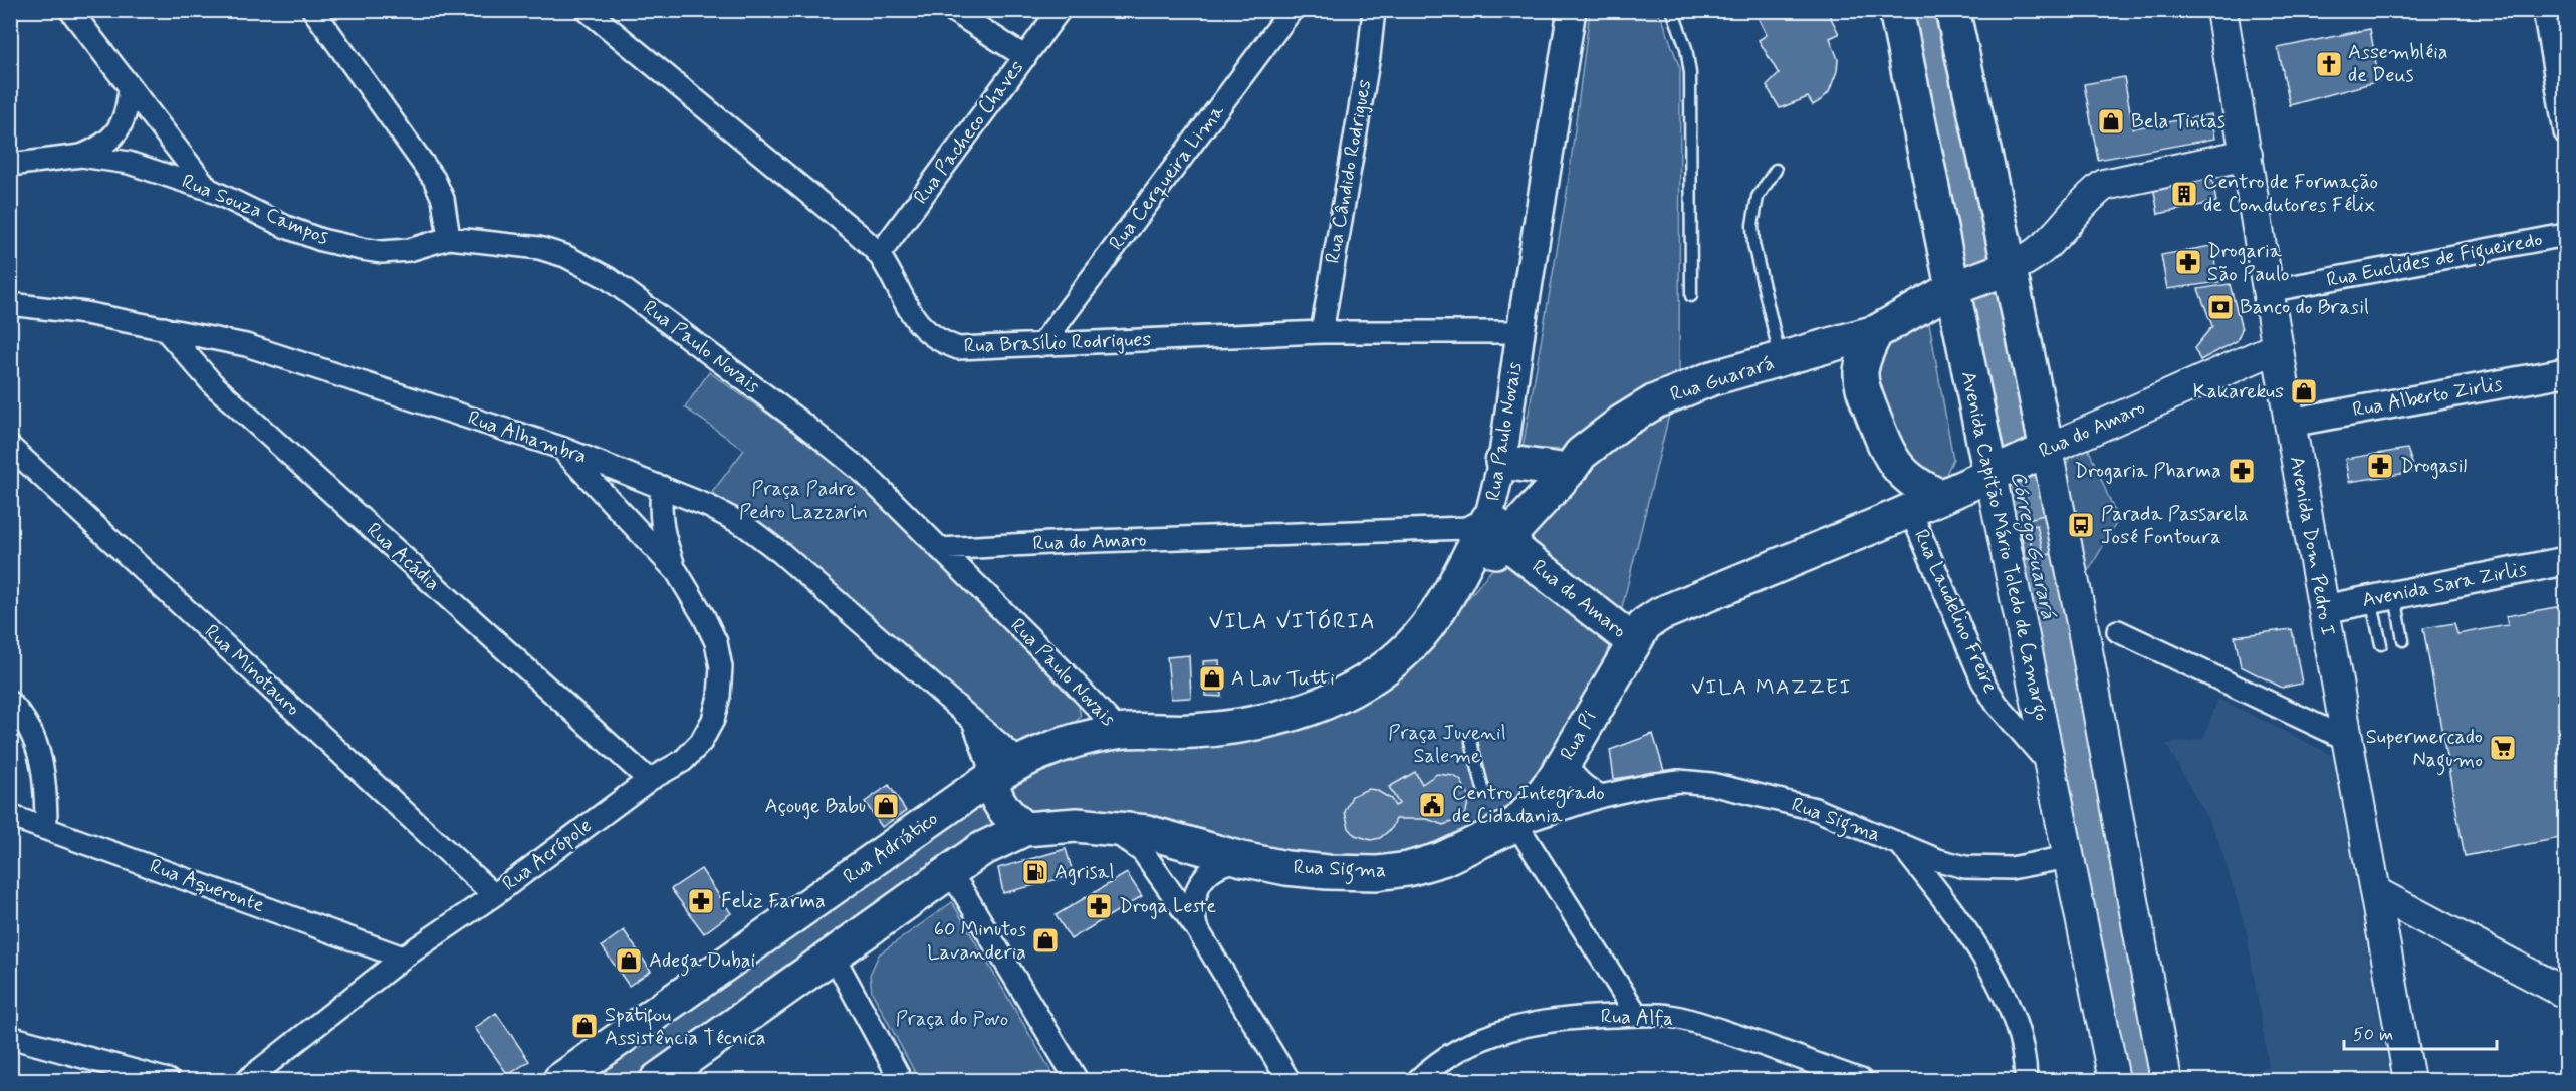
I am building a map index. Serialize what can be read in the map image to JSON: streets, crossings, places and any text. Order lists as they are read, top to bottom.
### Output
{
  "streets": {
    "main road": [
      "Rua Paulo Novais",
      "Rua Guarará",
      "Rua do Amaro",
      "Avenida Capitão Mário Toledo de Camargo",
      "Avenida Dom Pedro I",
      "Rua Pi",
      "Rua Sigma",
      "Rua Adriático"
    ],
    "street": [
      "Rua Pacheco Chaves",
      "Rua Cândido Rodrigues",
      "Rua Cerqueira Lima",
      "Rua Souza Campos",
      "Rua Euclides de Figueiredo",
      "Rua Brasílio Rodrigues",
      "Rua Alberto Zirlis",
      "Rua Alhambra",
      "Rua Acádia",
      "Avenida Sara Zirlis",
      "Rua Laudelino Freire",
      "Rua Minotauro",
      "Rua Acrópole",
      "Rua Aqueronte",
      "Rua Alfa"
    ]
  },
  "crossings": [
    ["Rua Pacheco Chaves", "Rua Brasílio Rodrigues"],
    ["Rua Cândido Rodrigues", "Rua Brasílio Rodrigues"],
    ["Rua Cerqueira Lima", "Rua Brasílio Rodrigues"],
    ["Rua Souza Campos", "Rua Paulo Novais"],
    ["Rua Euclides de Figueiredo", "Avenida Dom Pedro I"],
    ["Rua Brasílio Rodrigues", "Rua Paulo Novais"],
    ["Rua Paulo Novais", "Rua Guarará"],
    ["Rua Paulo Novais", "Rua do Amaro"],
    ["Rua Paulo Novais", "Rua Adriático"],
    ["Rua Guarará", "Rua do Amaro"],
    ["Rua Guarará", "Avenida Capitão Mário Toledo de Camargo"],
    ["Rua Alberto Zirlis", "Avenida Dom Pedro I"],
    ["Rua do Amaro", "Avenida Capitão Mário Toledo de Camargo"],
    ["Rua do Amaro", "Avenida Dom Pedro I"],
    ["Rua do Amaro", "Rua Laudelino Freire"],
    ["Rua do Amaro", "Rua Pi"],
    ["Rua Alhambra", "Rua Acádia"],
    ["Rua Alhambra", "Rua Adriático"],
    ["Rua Alhambra", "Rua Acrópole"],
    ["Avenida Capitão Mário Toledo de Camargo", "Rua Laudelino Freire"],
    ["Avenida Capitão Mário Toledo de Camargo", "Rua Sigma"],
    ["Avenida Dom Pedro I", "Avenida Sara Zirlis"],
    ["Rua Acádia", "Rua Acrópole"],
    ["Rua Minotauro", "Rua Acrópole"],
    ["Rua Pi", "Rua Sigma"],
    ["Rua Acrópole", "Rua Aqueronte"]
  ],
  "districts": ["VILA VITÓRIA", "VILA MAZZEI"],
  "water": ["Córrego Guarará"],
  "parks": ["Praça Padre Pedro Lazzarin", "Praça Juvenil Saleme", "Praça do Povo"],
  "places": {
    "church": ["Assembléia de Deus"],
    "shop": [
      "Bela Tintas",
      "Kakarekus",
      "A Lav Tutti",
      "Açouge Babu",
      "60 Minutos Lavanderia",
      "Adega Dubai",
      "Spatifou Assistência Técnica"
    ],
    "building": ["Centro de Formação de Condutores Félix"],
    "pharmacy": [
      "Drogaria São Paulo",
      "Drogasil",
      "Drogaria Pharma",
      "Feliz Farma",
      "Droga Leste"
    ],
    "bank": ["Banco do Brasil"],
    "bus stop": ["Parada Passarela José Fontoura"],
    "supermarket": ["Supermercado Nagumo"],
    "public building": ["Centro Integrado de Cidadania"],
    "fuel station": ["Agrisal"]
  },
  "scale_bar": "50 m"
}
